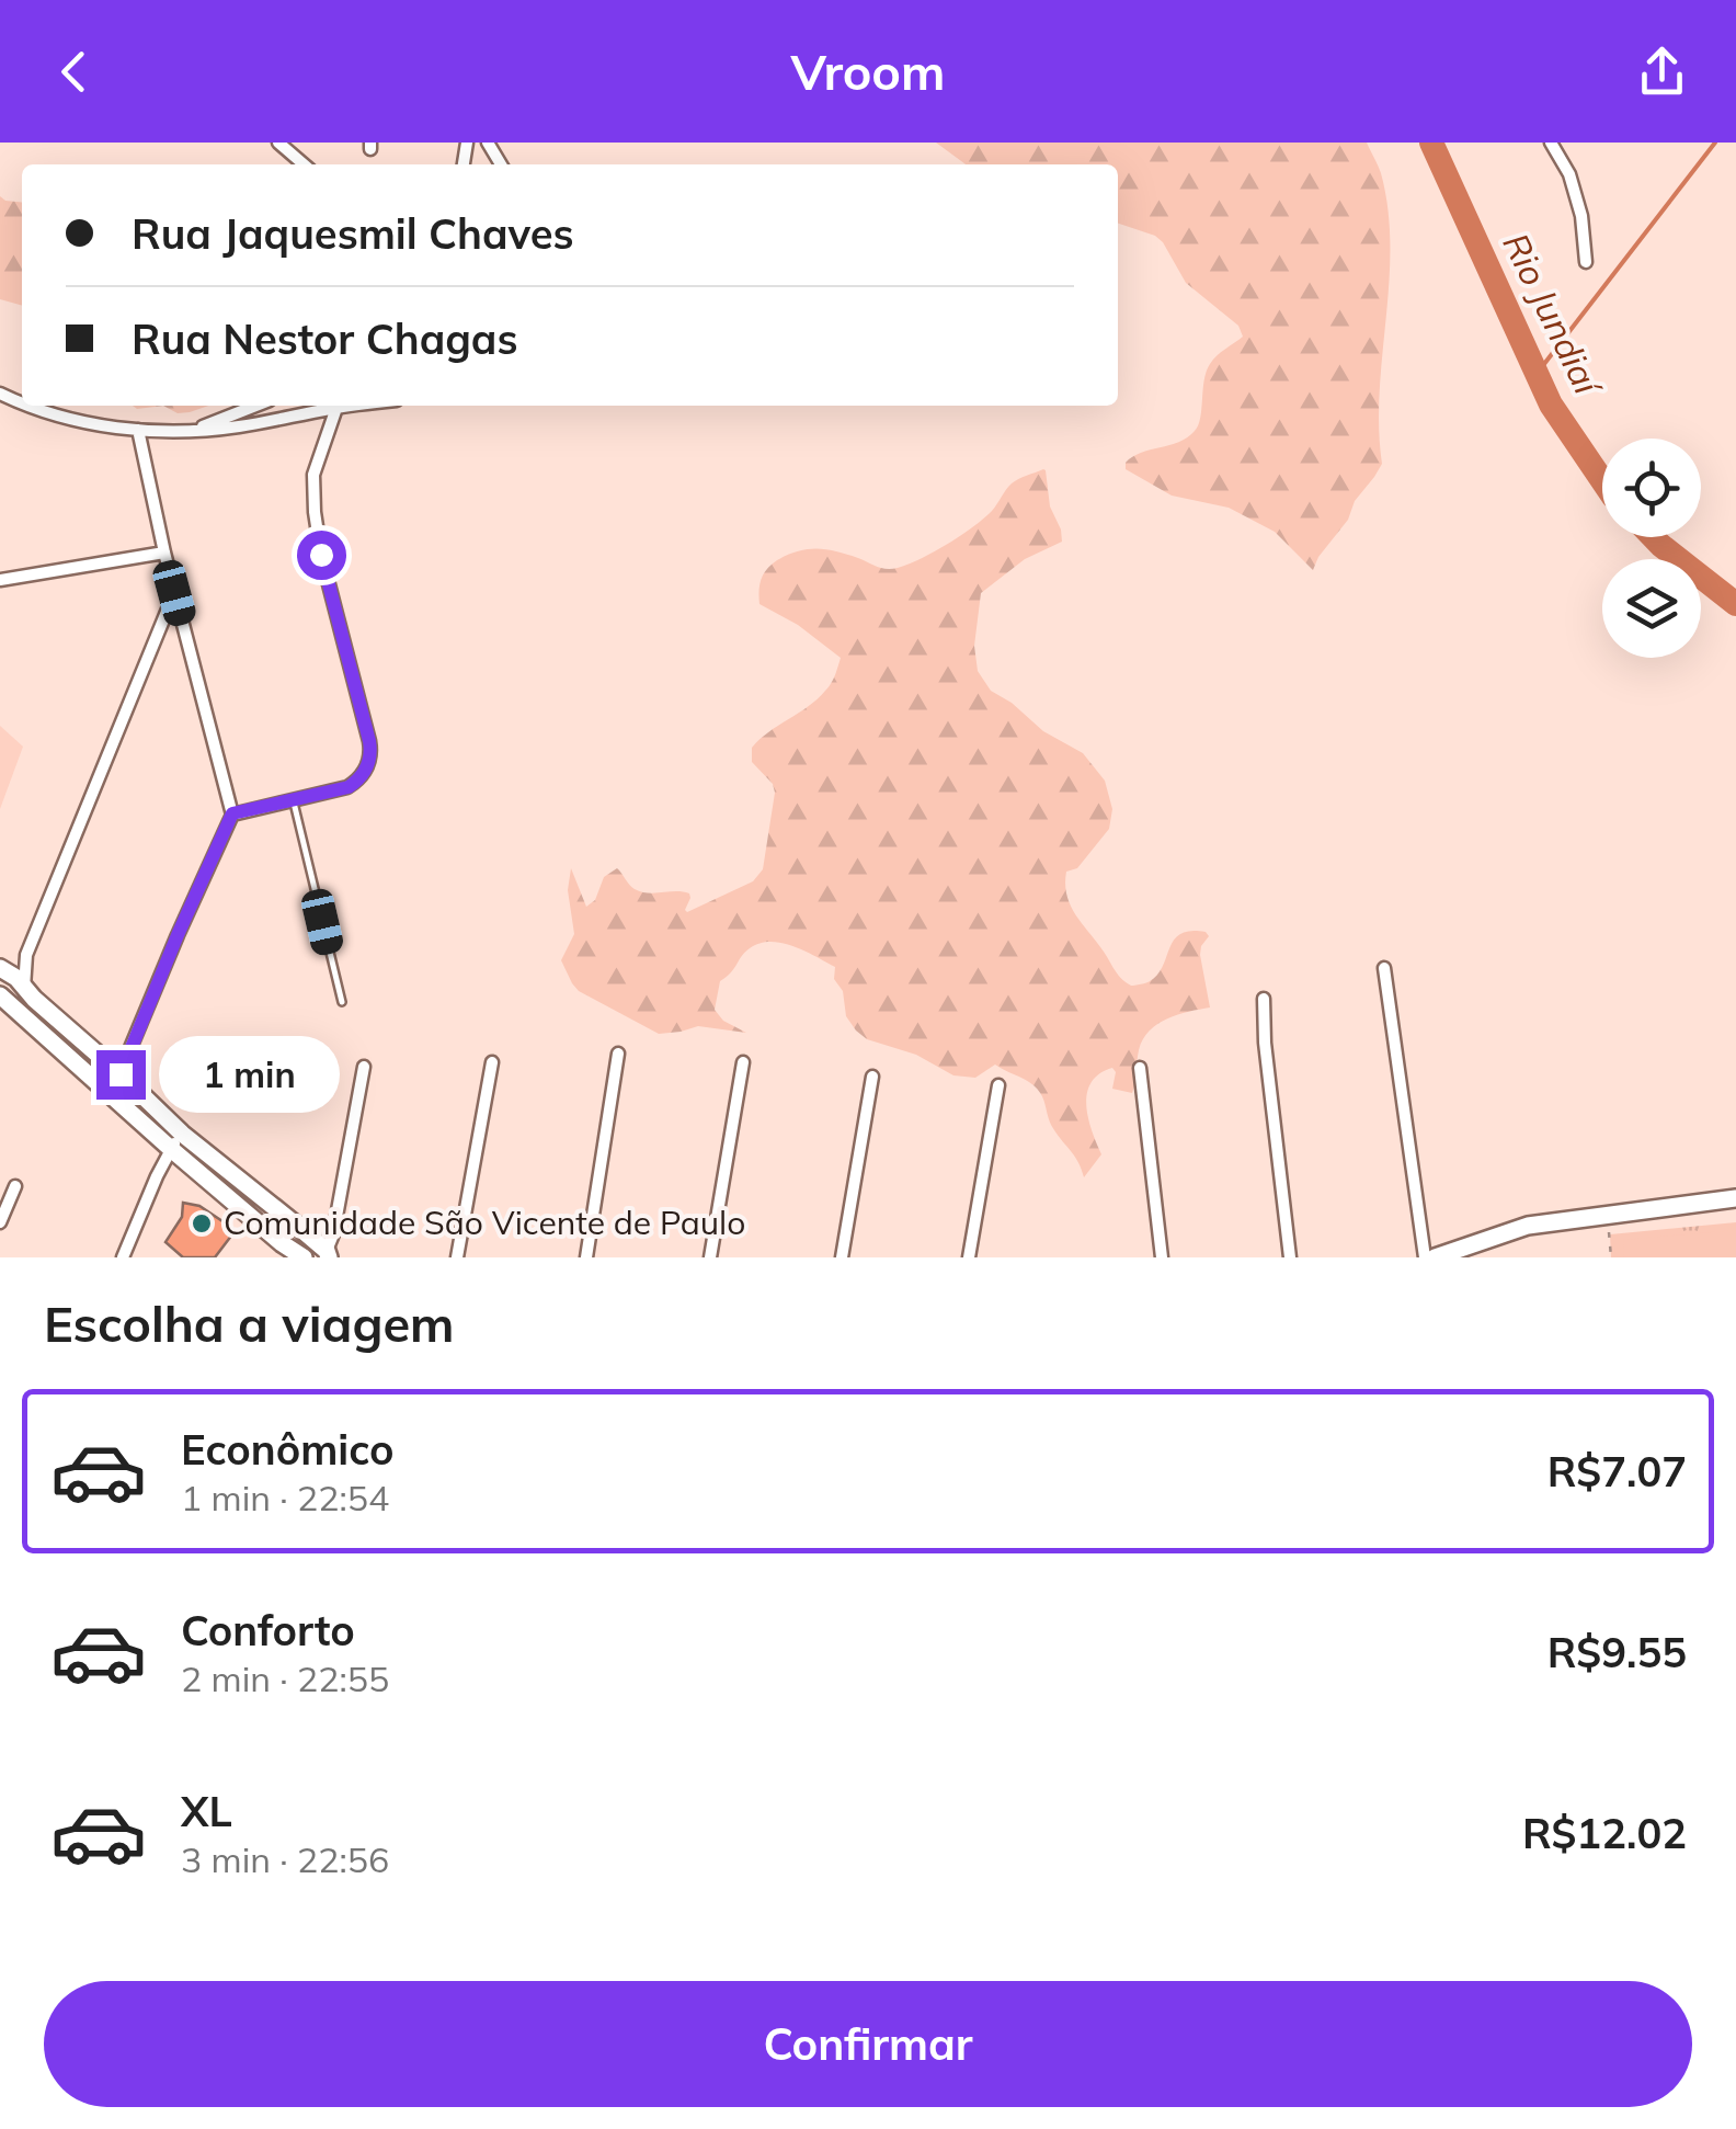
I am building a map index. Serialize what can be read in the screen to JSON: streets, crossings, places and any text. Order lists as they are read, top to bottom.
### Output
{
  "water": ["Rio Jundiaí"],
  "places": ["Comunidade São Vicente de Paulo"],
  "page": {
    "header": "Vroom",
    "banner": ["Rua Jaquesmil Chaves", "Rua Nestor Chagas"],
    "bubble": "1 min",
    "heading": "Escolha a viagem",
    "list": [
      {
        "name": "Econômico",
        "note": "1 min · 22:54",
        "value": "R$7.07"
      },
      {
        "name": "Conforto",
        "note": "2 min · 22:55",
        "value": "R$9.55"
      },
      {
        "name": "XL",
        "note": "3 min · 22:56",
        "value": "R$12.02"
      }
    ],
    "buttons": "Confirmar"
  }
}
